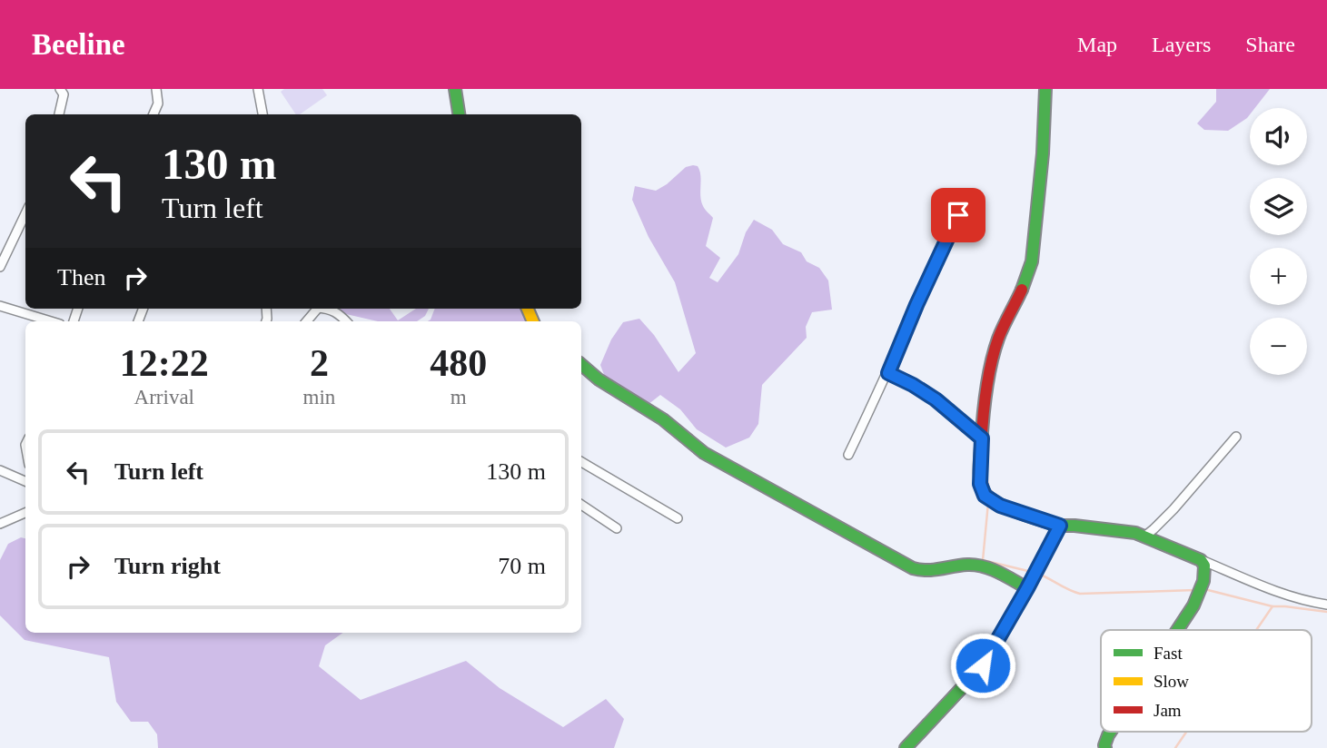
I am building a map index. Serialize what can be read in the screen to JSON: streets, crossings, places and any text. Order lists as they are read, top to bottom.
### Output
{
  "legend": ["Fast", "Slow", "Jam"],
  "page": {
    "header": "Beeline",
    "nav": ["Map", "Layers", "Share"],
    "map_buttons": ["+", "−"],
    "turn": ["130 m", "Turn left"],
    "then": "Then",
    "eta": [
      "12:22",
      "Arrival",
      "2",
      "min",
      "480",
      "m"
    ],
    "list": [
      {
        "name": "Turn left",
        "value": "130 m"
      },
      {
        "name": "Turn right",
        "value": "70 m"
      }
    ]
  }
}
